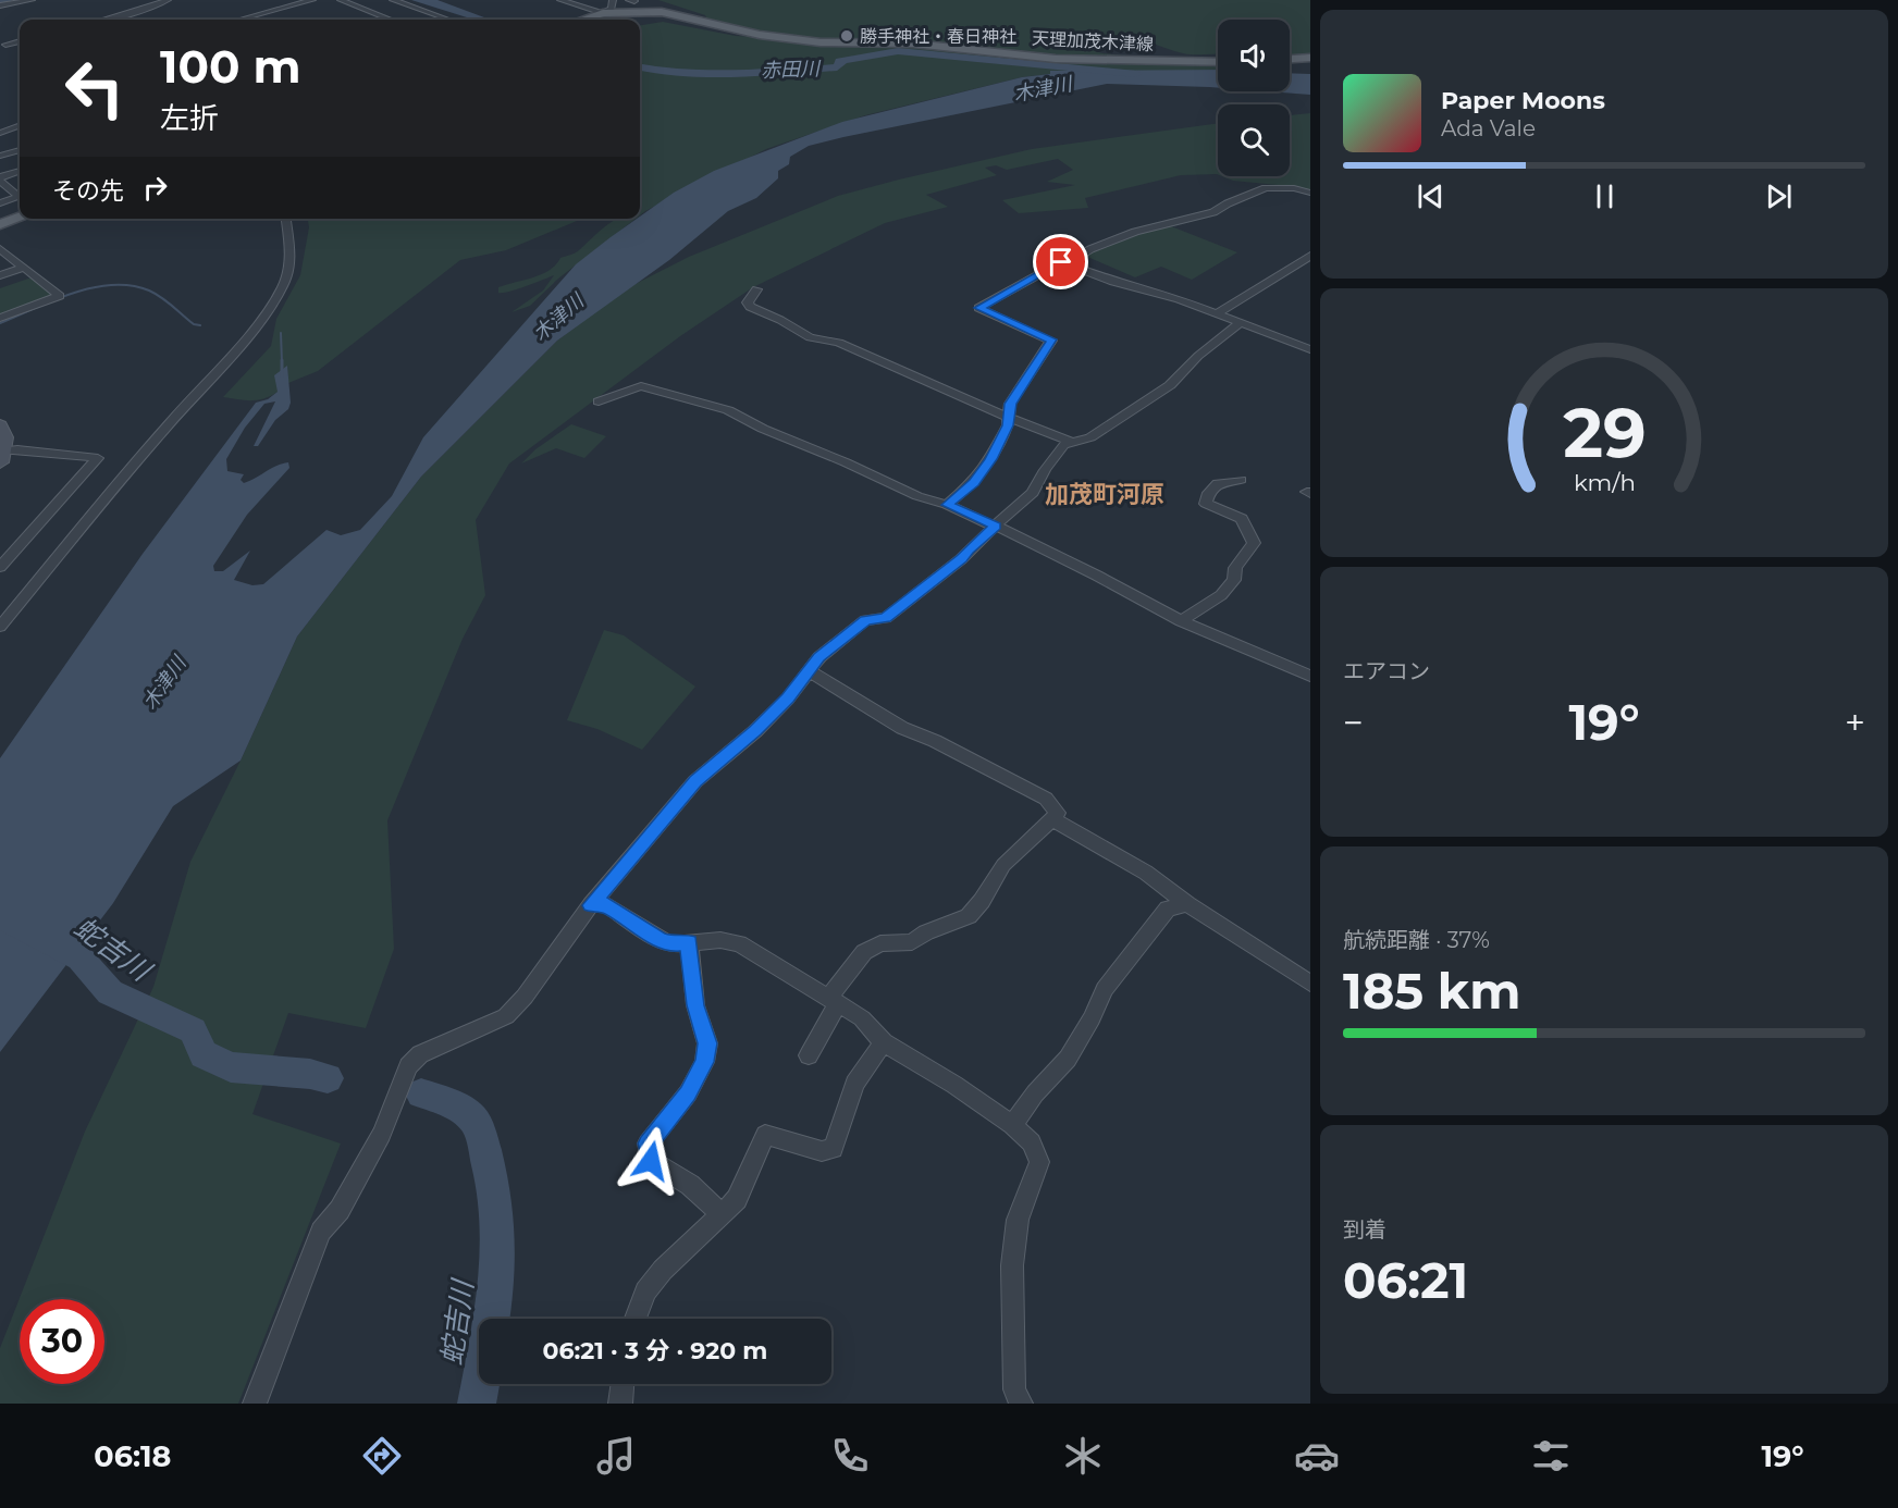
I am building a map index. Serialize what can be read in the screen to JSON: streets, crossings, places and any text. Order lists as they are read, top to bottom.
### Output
{
  "streets": {
    "main road": ["天理加茂木津線"]
  },
  "districts": ["加茂町河原"],
  "water": ["赤田川", "木津川", "蛇吉川"],
  "places": ["勝手神社・春日神社"],
  "page": {
    "turn": ["100 m", "左折"],
    "song": ["Paper Moons", "Ada Vale"],
    "then": "その先",
    "tile": [
      "エアコン",
      ["航続距離 · 37%", "185 km"],
      ["到着", "06:21"]
    ],
    "heat": ["−", "19°", "+"],
    "limit": "30",
    "trip": "06:21 · 3 分 · 920 m",
    "tabs": ["06:18", "19°"],
    "gauge": ["29", "km/h"]
  }
}
